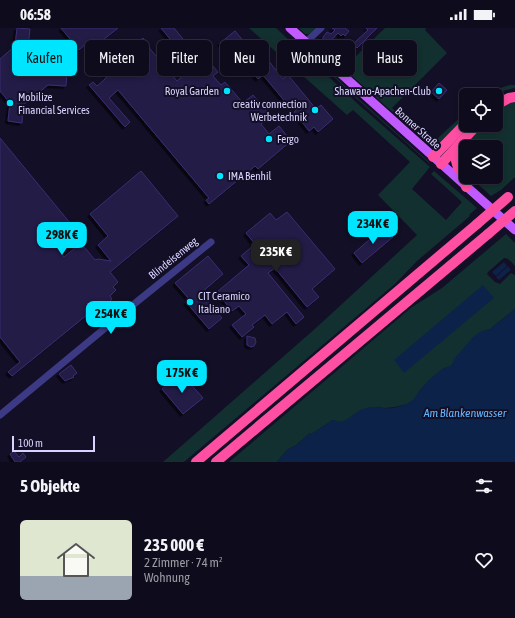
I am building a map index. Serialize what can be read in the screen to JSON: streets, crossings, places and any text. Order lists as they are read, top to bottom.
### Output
{
  "streets": {
    "main road": ["Bonner Straße"],
    "street": ["Blindeisenweg"]
  },
  "water": ["Am Blankenwasser"],
  "places": [
    "Royal Garden",
    "Shawano-Apachen-Club",
    "Mobilize Financial Services",
    "creativ connection Werbetechnik",
    "Fergo",
    "IMA Benhil",
    "CIT Ceramico Italiano"
  ],
  "scale_bar": "100 m",
  "page": {
    "status": "06:58",
    "chip": [
      "Kaufen",
      "Mieten",
      "Filter",
      "Neu",
      "Wohnung",
      "Haus"
    ],
    "price": [
      "234K €",
      "298K €",
      "235K €",
      "254K €",
      "175K €"
    ],
    "scale": "100 m",
    "heading": "5 Objekte",
    "list": [
      {
        "name": "235 000 €",
        "note": "2 Zimmer · 74 m² · Wohnung"
      }
    ]
  }
}
